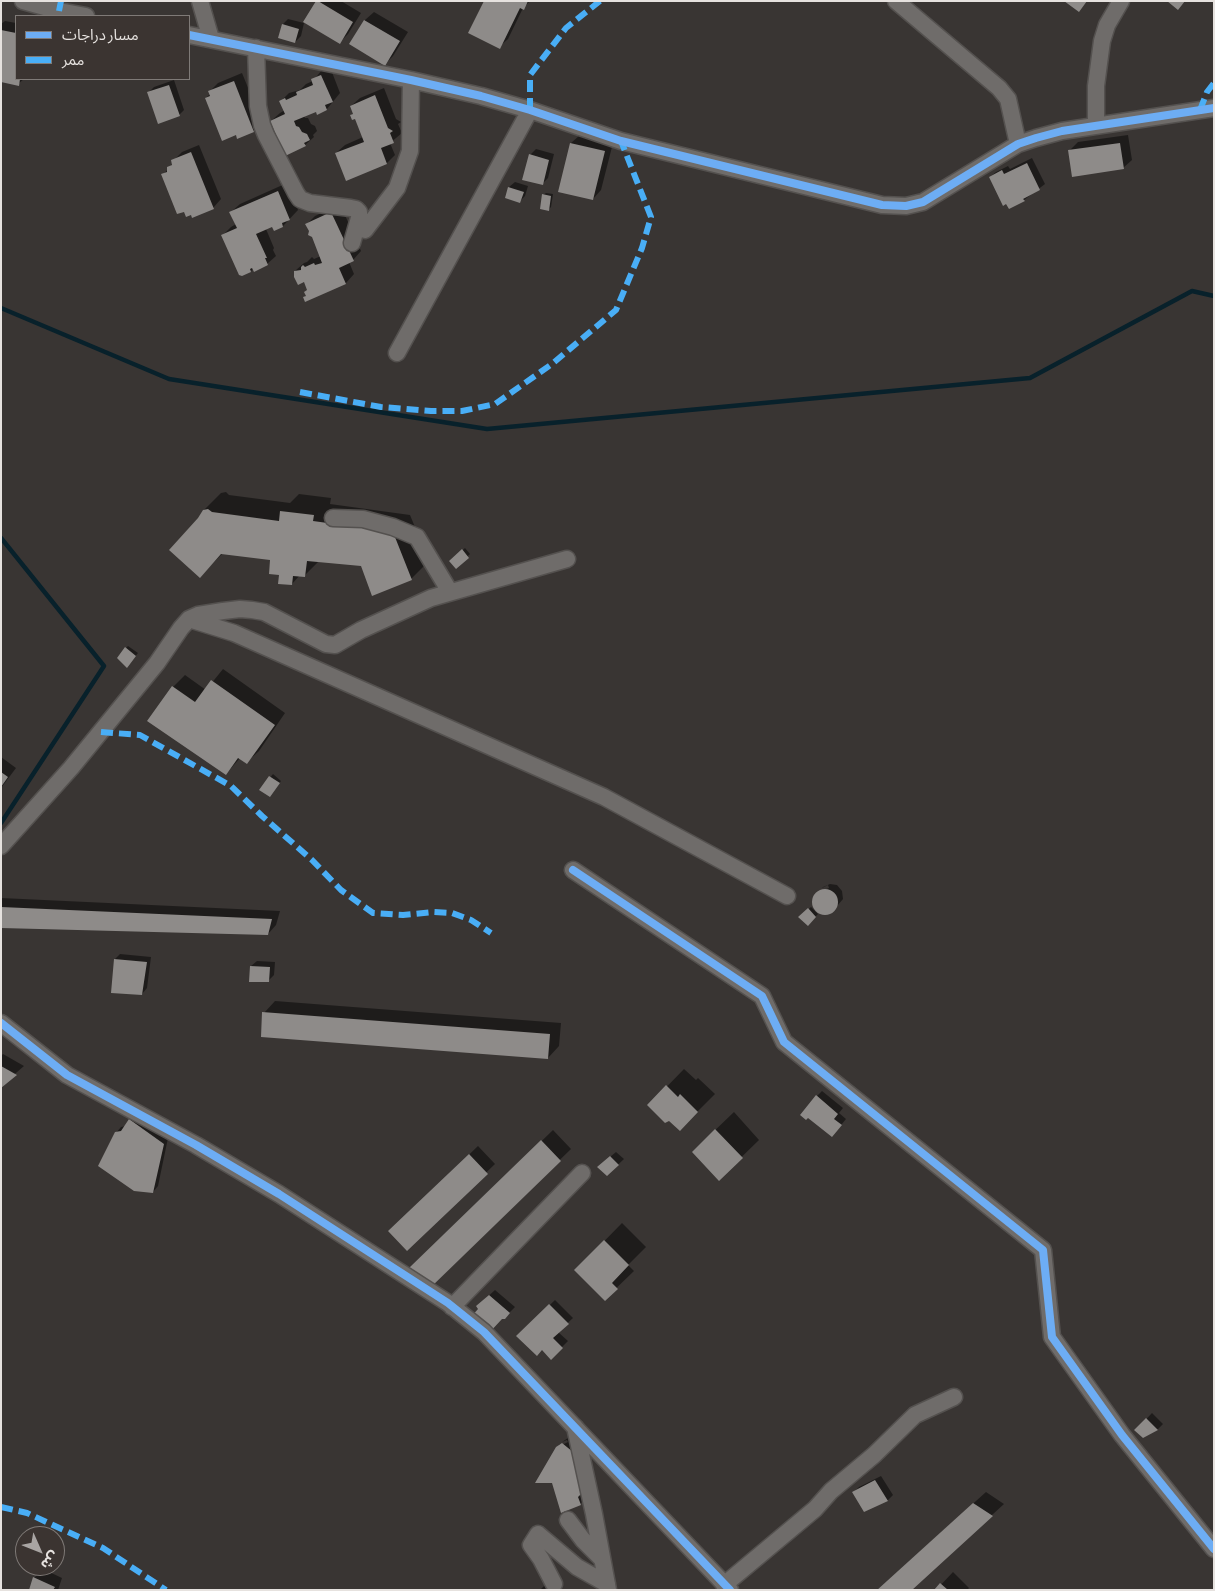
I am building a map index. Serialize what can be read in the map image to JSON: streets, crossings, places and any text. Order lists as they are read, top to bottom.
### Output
{
  "legend": ["مسار دراجات", "ممر"],
  "north": "bottom right"
}
